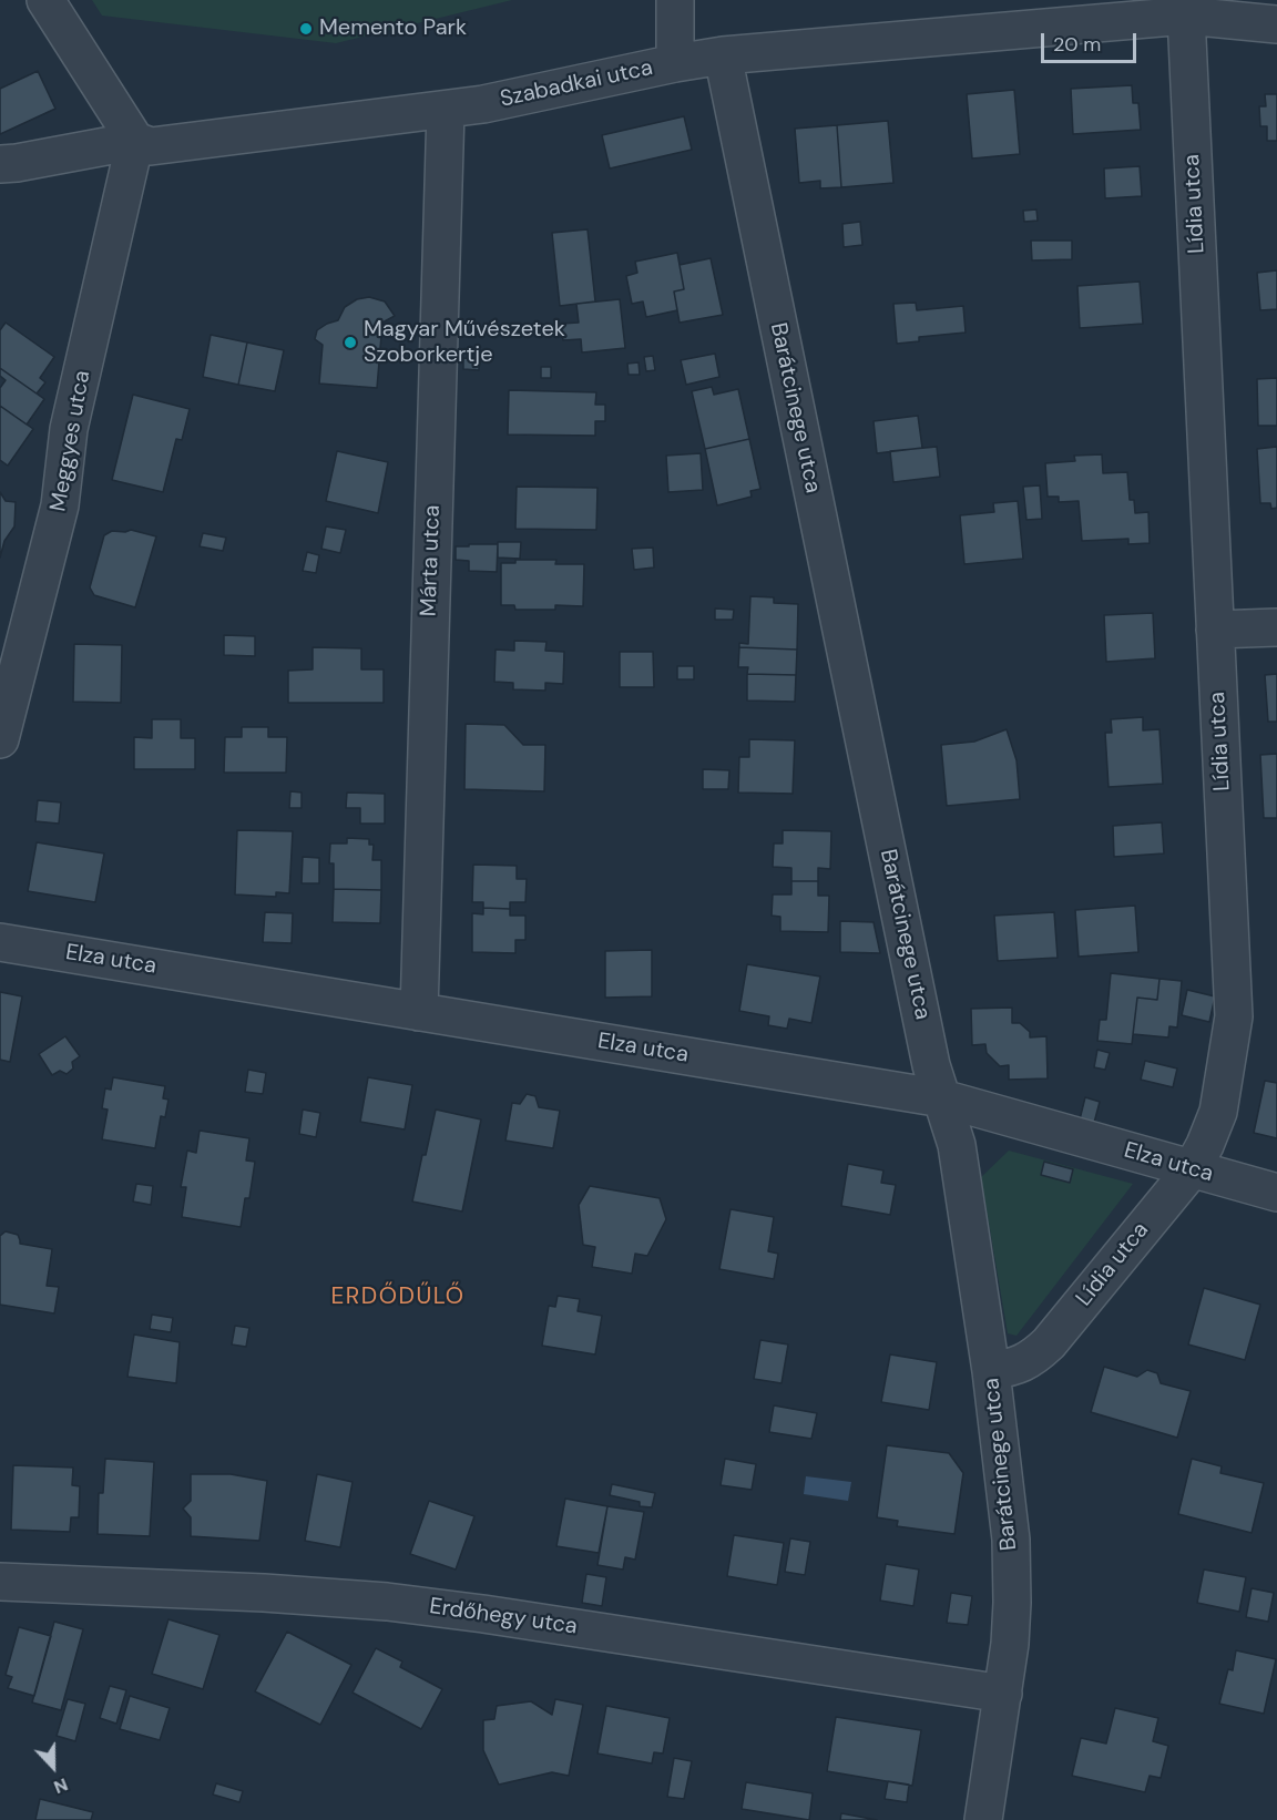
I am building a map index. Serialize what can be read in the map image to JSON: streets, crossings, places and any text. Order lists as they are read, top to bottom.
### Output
{
  "streets": {
    "street": [
      "Szabadkai utca",
      "Lídia utca",
      "Barátcinege utca",
      "Meggyes utca",
      "Márta utca",
      "Elza utca",
      "Erdőhegy utca"
    ]
  },
  "crossings": [
    ["Szabadkai utca", "Lídia utca"],
    ["Szabadkai utca", "Barátcinege utca"],
    ["Szabadkai utca", "Meggyes utca"],
    ["Szabadkai utca", "Márta utca"],
    ["Lídia utca", "Barátcinege utca"],
    ["Lídia utca", "Elza utca"],
    ["Barátcinege utca", "Elza utca"],
    ["Barátcinege utca", "Erdőhegy utca"],
    ["Márta utca", "Elza utca"]
  ],
  "districts": ["ERDŐDŰLŐ"],
  "places": ["Memento Park", "Magyar Művészetek Szoborkertje"],
  "scale_bar": "20 m",
  "north": "bottom"
}
